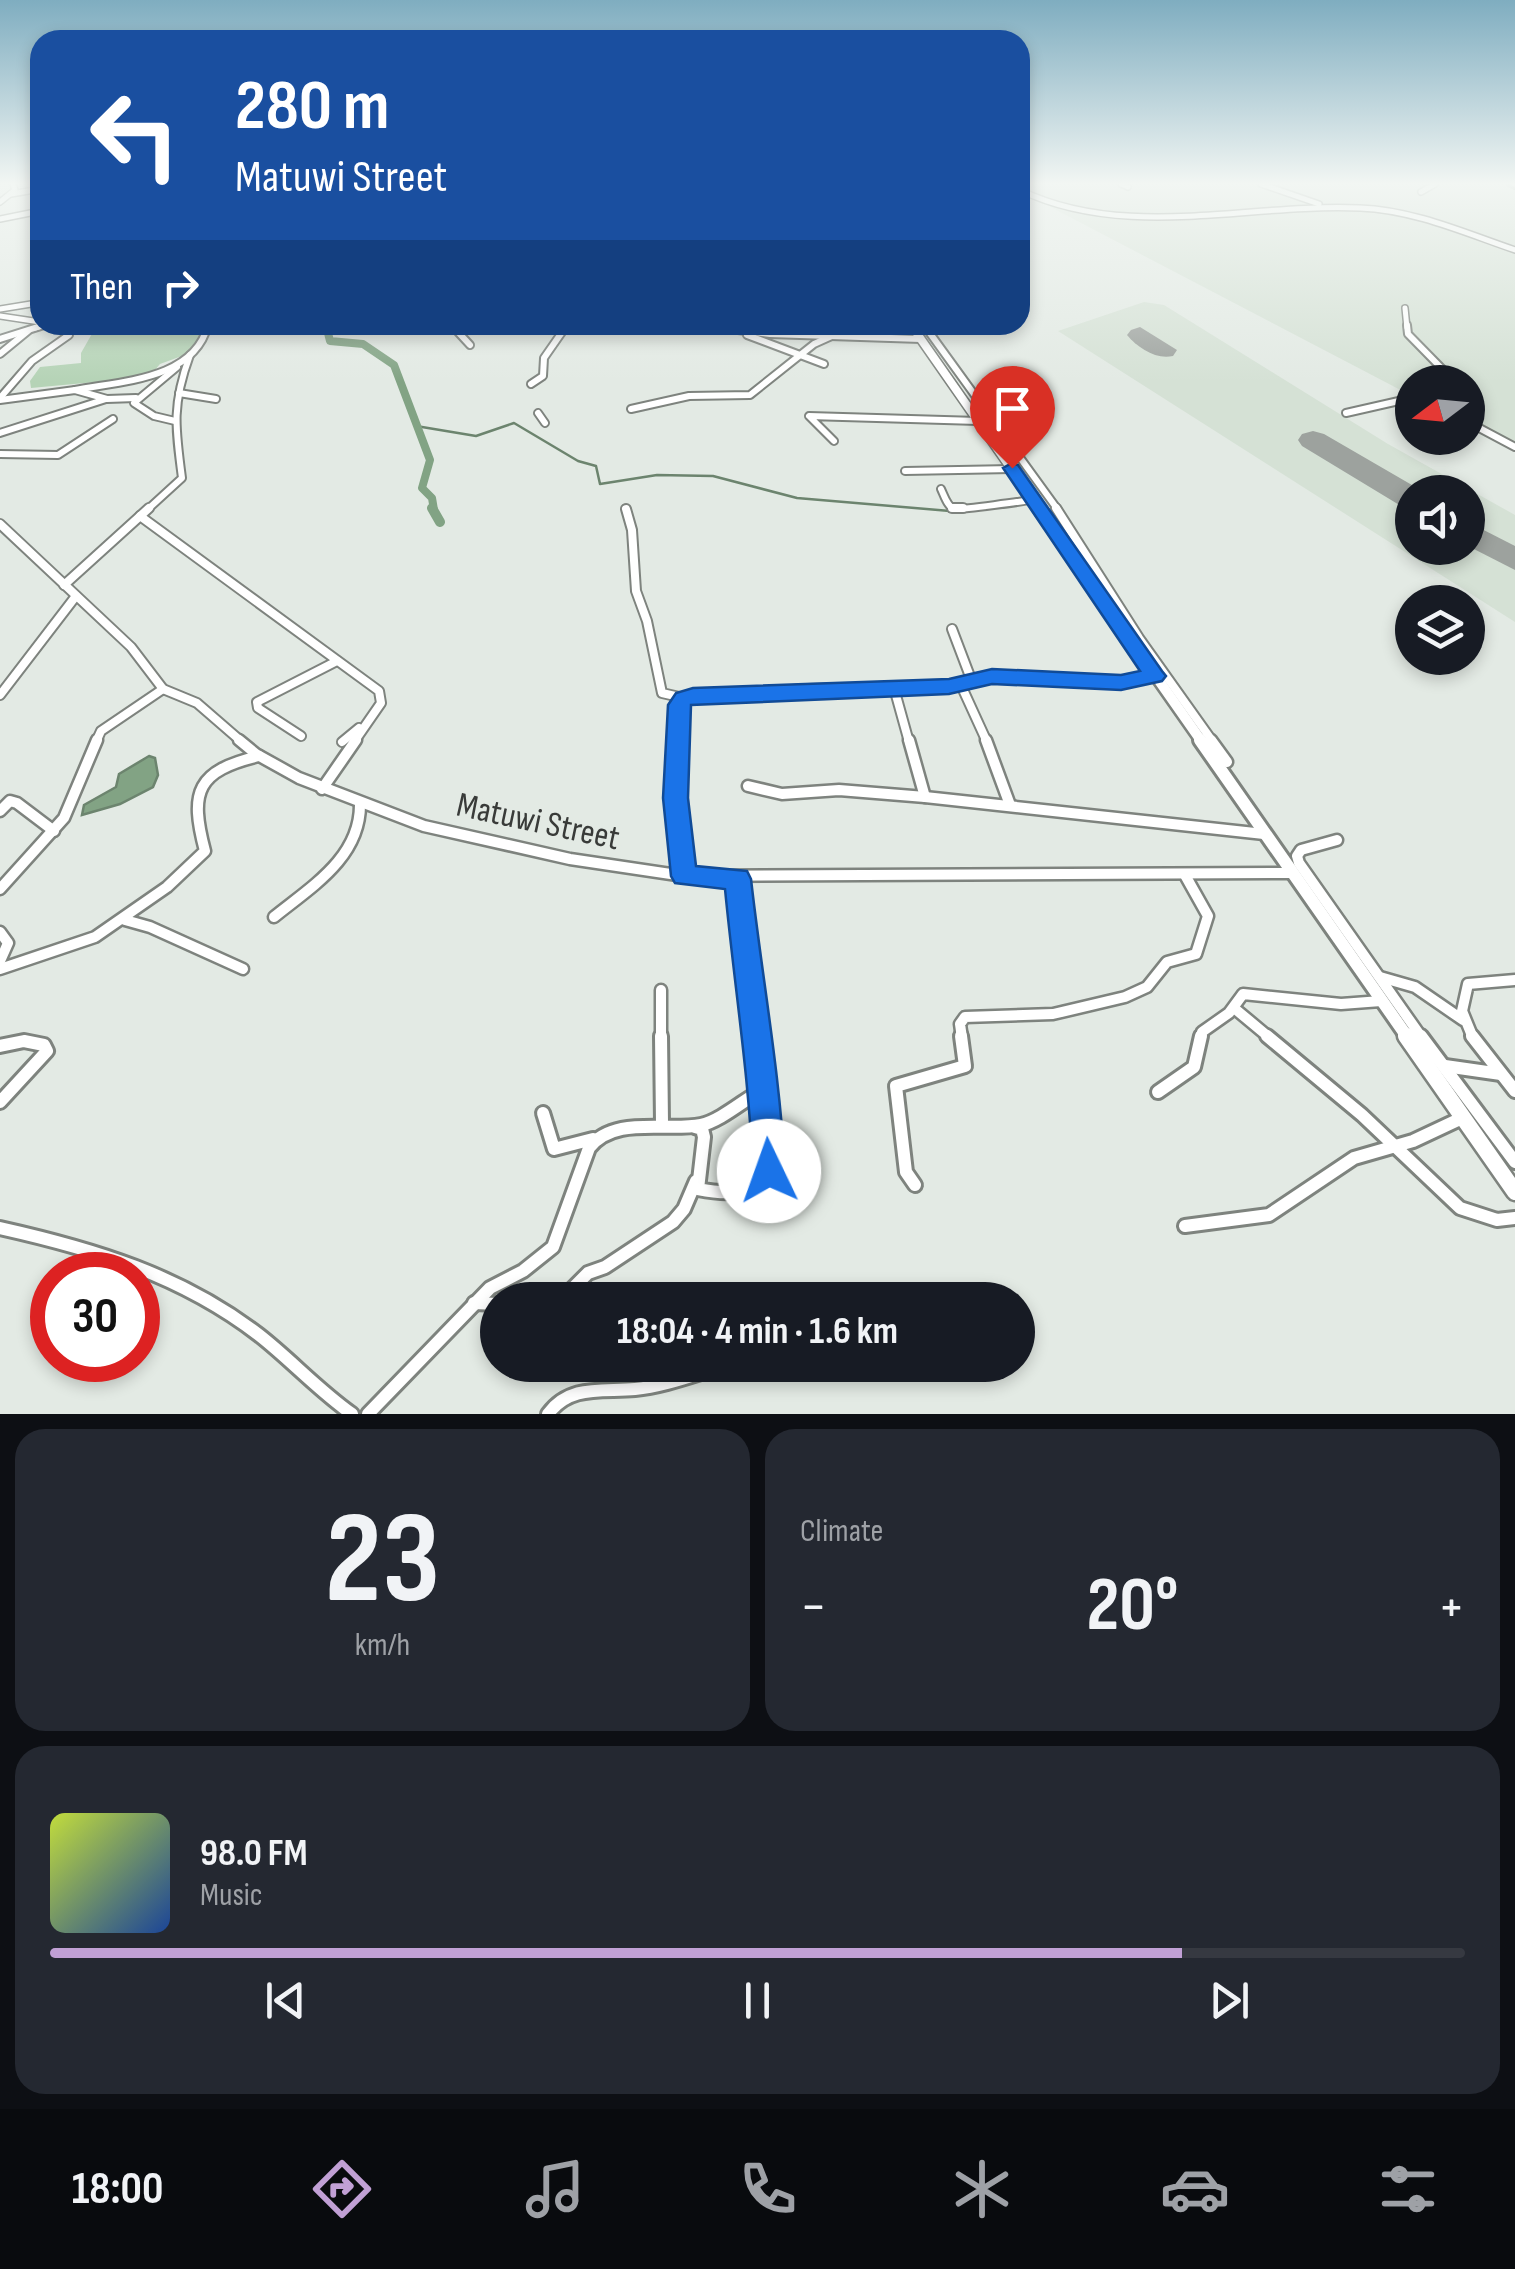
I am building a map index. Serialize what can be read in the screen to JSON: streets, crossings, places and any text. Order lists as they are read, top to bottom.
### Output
{
  "streets": {
    "street": ["Matuwi Street"]
  },
  "north": "left",
  "page": {
    "turn": ["280 m", "Matuwi Street"],
    "then": "Then",
    "limit": "30",
    "trip": "18:04 · 4 min · 1.6 km",
    "tile": [
      ["23", "km/h"],
      "Climate"
    ],
    "heat": ["−", "20°", "+"],
    "song": ["98.0 FM", "Music"],
    "tabs": "18:00"
  }
}
